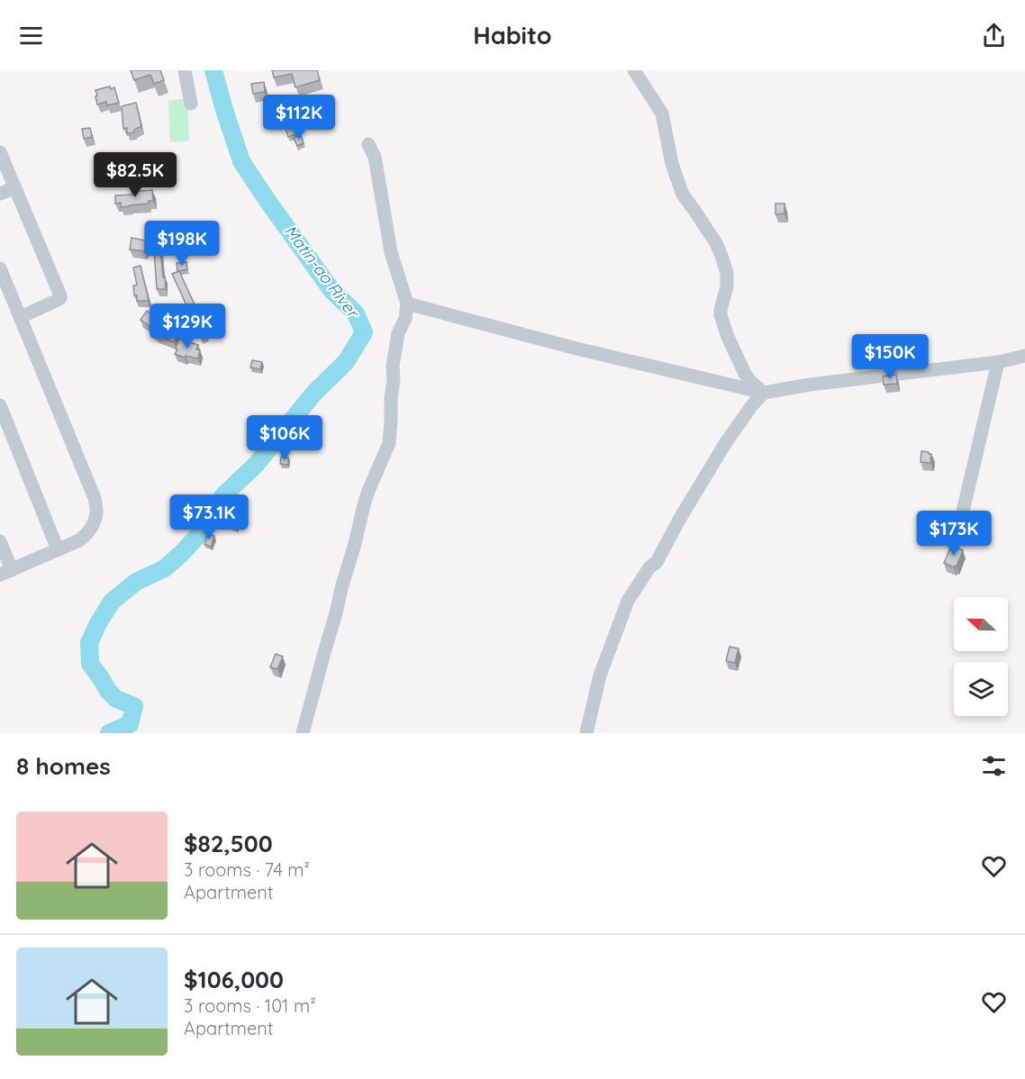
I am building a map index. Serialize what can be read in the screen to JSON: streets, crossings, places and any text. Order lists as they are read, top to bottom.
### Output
{
  "water": ["Matin-ao River"],
  "north": "left",
  "page": {
    "header": "Habito",
    "price": [
      "$112K",
      "$82.5K",
      "$198K",
      "$129K",
      "$150K",
      "$106K",
      "$73.1K",
      "$173K"
    ],
    "heading": "8 homes",
    "list": [
      {
        "name": "$82,500",
        "note": "3 rooms · 74 m² · Apartment"
      },
      {
        "name": "$106,000",
        "note": "3 rooms · 101 m² · Apartment"
      }
    ]
  }
}
